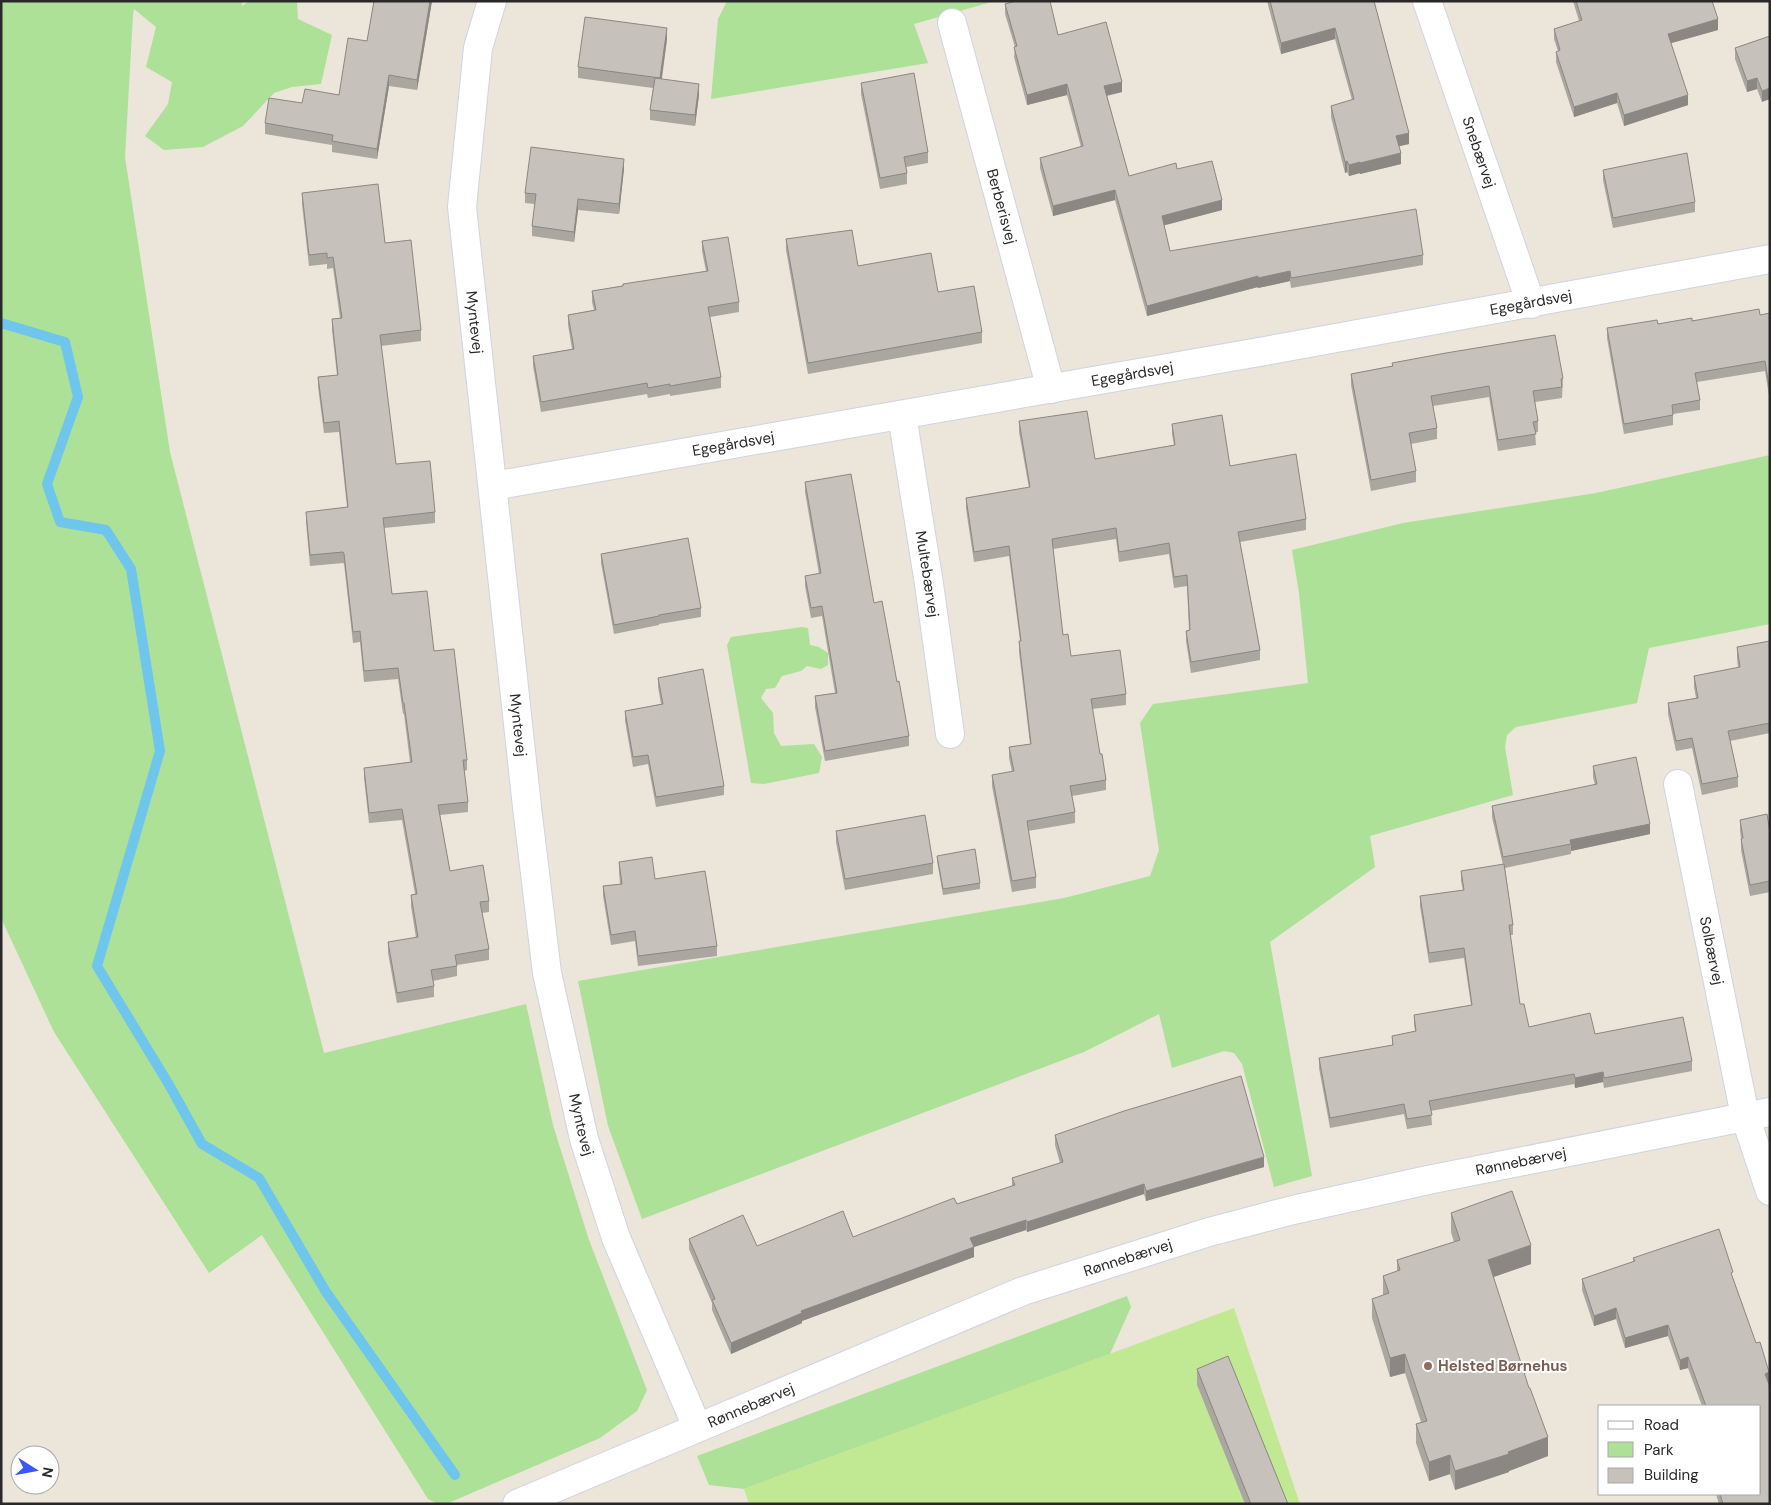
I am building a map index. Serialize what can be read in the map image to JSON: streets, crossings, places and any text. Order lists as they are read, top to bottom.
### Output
{
  "streets": {
    "street": [
      "Snebærvej",
      "Berberisvej",
      "Egegårdsvej",
      "Myntevej",
      "Multebærvej",
      "Solbærvej",
      "Rønnebærvej"
    ]
  },
  "crossings": [
    ["Snebærvej", "Egegårdsvej"],
    ["Berberisvej", "Egegårdsvej"],
    ["Egegårdsvej", "Myntevej"],
    ["Egegårdsvej", "Multebærvej"],
    ["Myntevej", "Rønnebærvej"],
    ["Solbærvej", "Rønnebærvej"]
  ],
  "places": ["Helsted Børnehus"],
  "legend": ["Road", "Park", "Building"],
  "north": "right"
}
